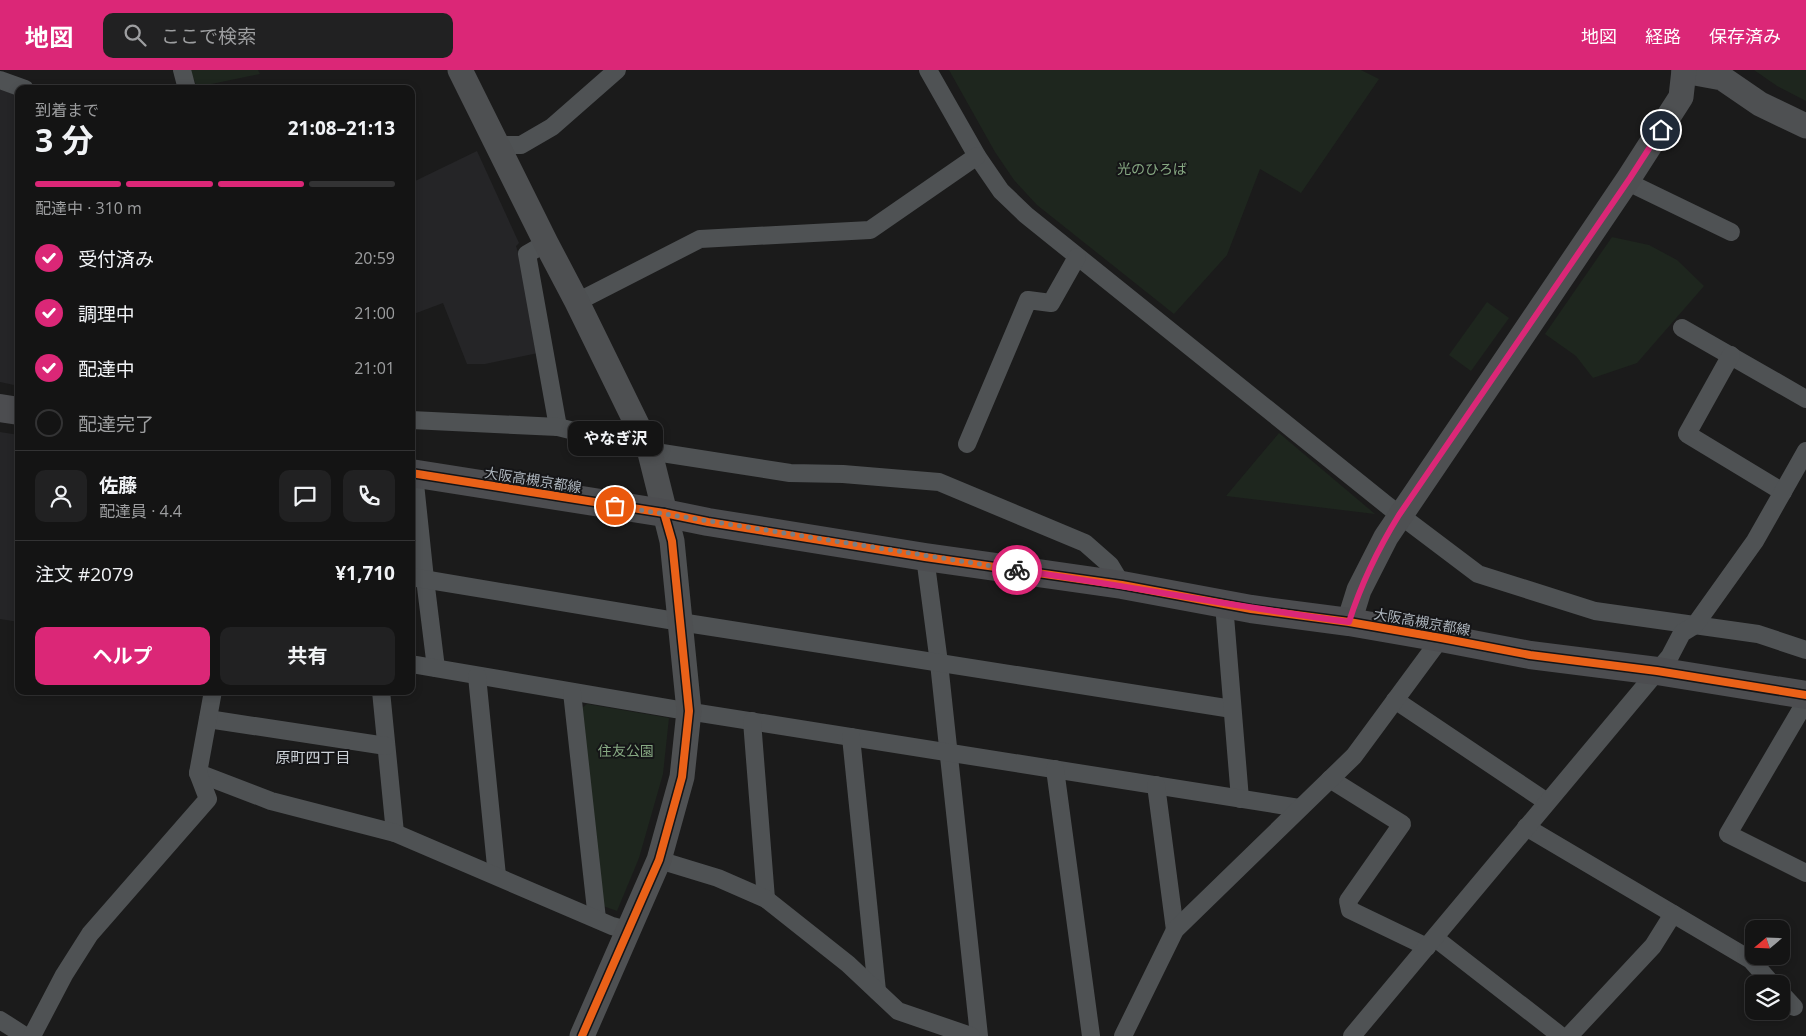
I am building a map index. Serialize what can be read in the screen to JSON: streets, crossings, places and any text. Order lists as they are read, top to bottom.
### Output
{
  "streets": {
    "main road": ["大阪高槻京都線"]
  },
  "districts": ["原町四丁目"],
  "parks": ["光のひろば", "住友公園"],
  "places": ["やなぎ沢"],
  "north": "left",
  "page": {
    "header": "地図",
    "search": "ここで検索",
    "nav": ["地図", "経路", "保存済み"],
    "heading": ["3 分", "到着まで", "21:08–21:13"],
    "panel": [
      "佐藤",
      "配達員 · 4.4",
      "注文 #2079",
      "¥1,710"
    ],
    "bar": "配達中 · 310 m",
    "list": [
      ["受付済み", "20:59"],
      ["調理中", "21:00"],
      ["配達中", "21:01"],
      "配達完了"
    ],
    "bubble": "やなぎ沢",
    "buttons": ["ヘルプ", "共有"]
  }
}
